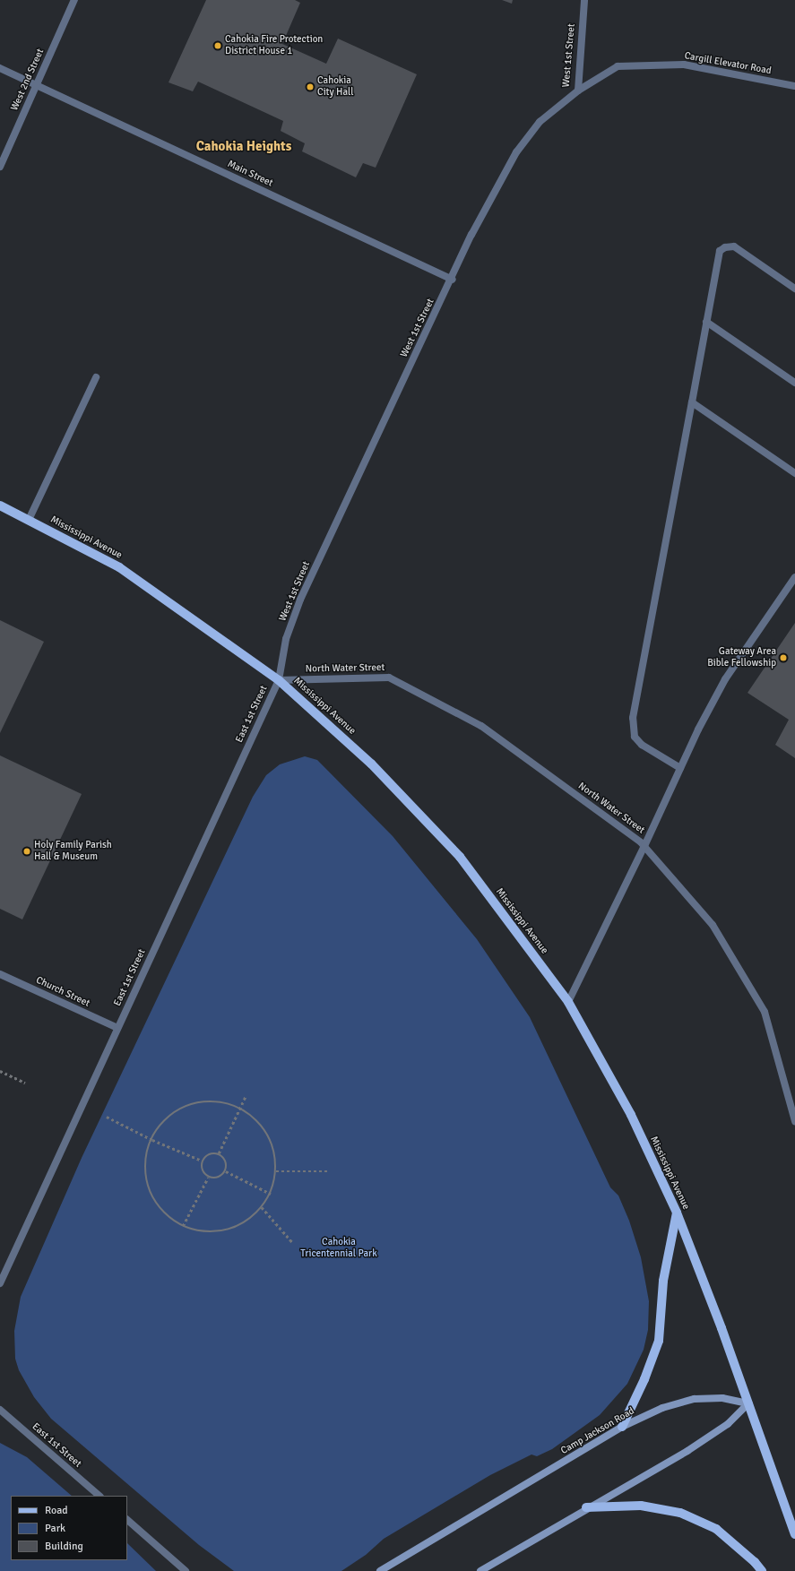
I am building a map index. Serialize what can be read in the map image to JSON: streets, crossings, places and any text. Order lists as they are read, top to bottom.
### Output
{
  "streets": {
    "main road": ["Mississippi Avenue", "Camp Jackson Road"],
    "street": [
      "West 1st Street",
      "Cargill Elevator Road",
      "West 2nd Street",
      "Main Street",
      "North Water Street",
      "East 1st Street",
      "Church Street"
    ]
  },
  "crossings": [
    ["West 1st Street", "Cargill Elevator Road"],
    ["West 1st Street", "Main Street"],
    ["West 1st Street", "Mississippi Avenue"],
    ["West 1st Street", "North Water Street"],
    ["West 1st Street", "East 1st Street"],
    ["West 2nd Street", "Main Street"],
    ["Mississippi Avenue", "North Water Street"],
    ["Mississippi Avenue", "East 1st Street"],
    ["Mississippi Avenue", "Camp Jackson Road"],
    ["North Water Street", "East 1st Street"],
    ["East 1st Street", "Church Street"]
  ],
  "districts": ["Cahokia Heights"],
  "parks": ["Cahokia Tricentennial Park"],
  "places": [
    "Cahokia Fire Protection District House 1",
    "Cahokia City Hall",
    "Gateway Area Bible Fellowship",
    "Holy Family Parish Hall & Museum"
  ],
  "legend": ["Road", "Park", "Building"]
}
